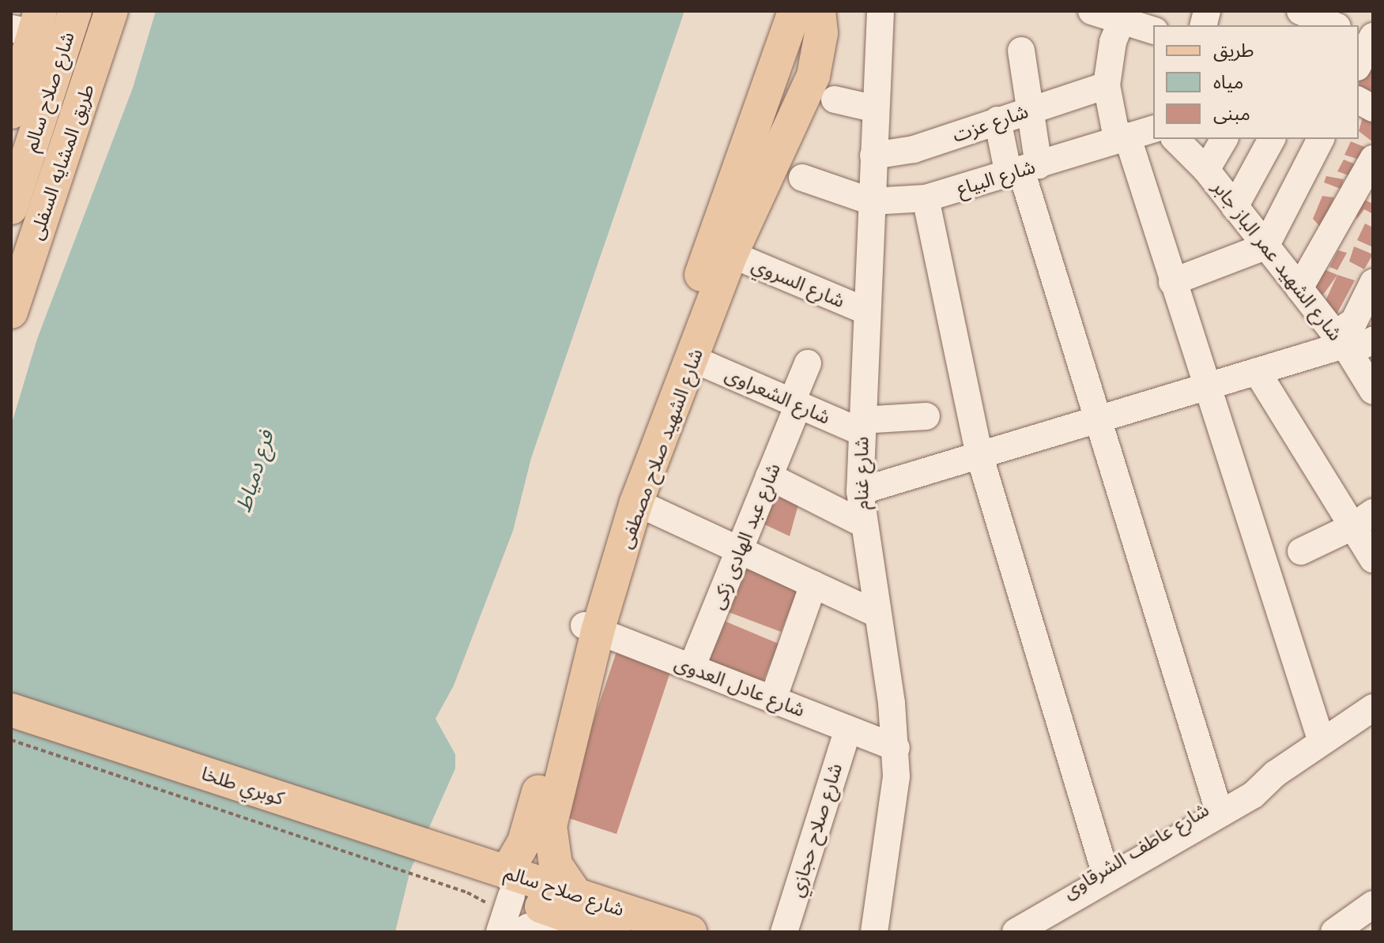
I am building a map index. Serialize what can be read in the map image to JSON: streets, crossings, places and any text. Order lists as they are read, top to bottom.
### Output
{
  "streets": {
    "main road": [
      "شارع صلاح سالم",
      "طريق المشايه السفلى",
      "شارع الشهيد صلاح مصطفى",
      "كوبري طلخا"
    ],
    "street": [
      "شارع عزت",
      "شارع البياع",
      "شارع الشهيد عمر الباز جابر",
      "شارع السروي",
      "شارع الشعراوى",
      "شارع غنام",
      "شارع عبد الهادى زكى",
      "شارع عادل العدوى",
      "شارع صلاح حجازي",
      "شارع عاطف الشرقاوى"
    ]
  },
  "crossings": [
    ["شارع صلاح سالم", "شارع الشهيد صلاح مصطفى"],
    ["شارع صلاح سالم", "كوبري طلخا"],
    ["شارع عزت", "شارع غنام"],
    ["شارع البياع", "شارع غنام"],
    ["شارع السروي", "شارع الشهيد صلاح مصطفى"],
    ["شارع السروي", "شارع غنام"],
    ["شارع الشعراوى", "شارع الشهيد صلاح مصطفى"],
    ["شارع الشعراوى", "شارع غنام"],
    ["شارع الشعراوى", "شارع عبد الهادى زكى"],
    ["شارع الشهيد صلاح مصطفى", "شارع عادل العدوى"],
    ["شارع غنام", "شارع عادل العدوى"],
    ["شارع عبد الهادى زكى", "شارع عادل العدوى"],
    ["شارع عادل العدوى", "شارع صلاح حجازي"]
  ],
  "water": ["فرع دمياط"],
  "legend": ["طريق", "مياه", "مبنى"]
}
